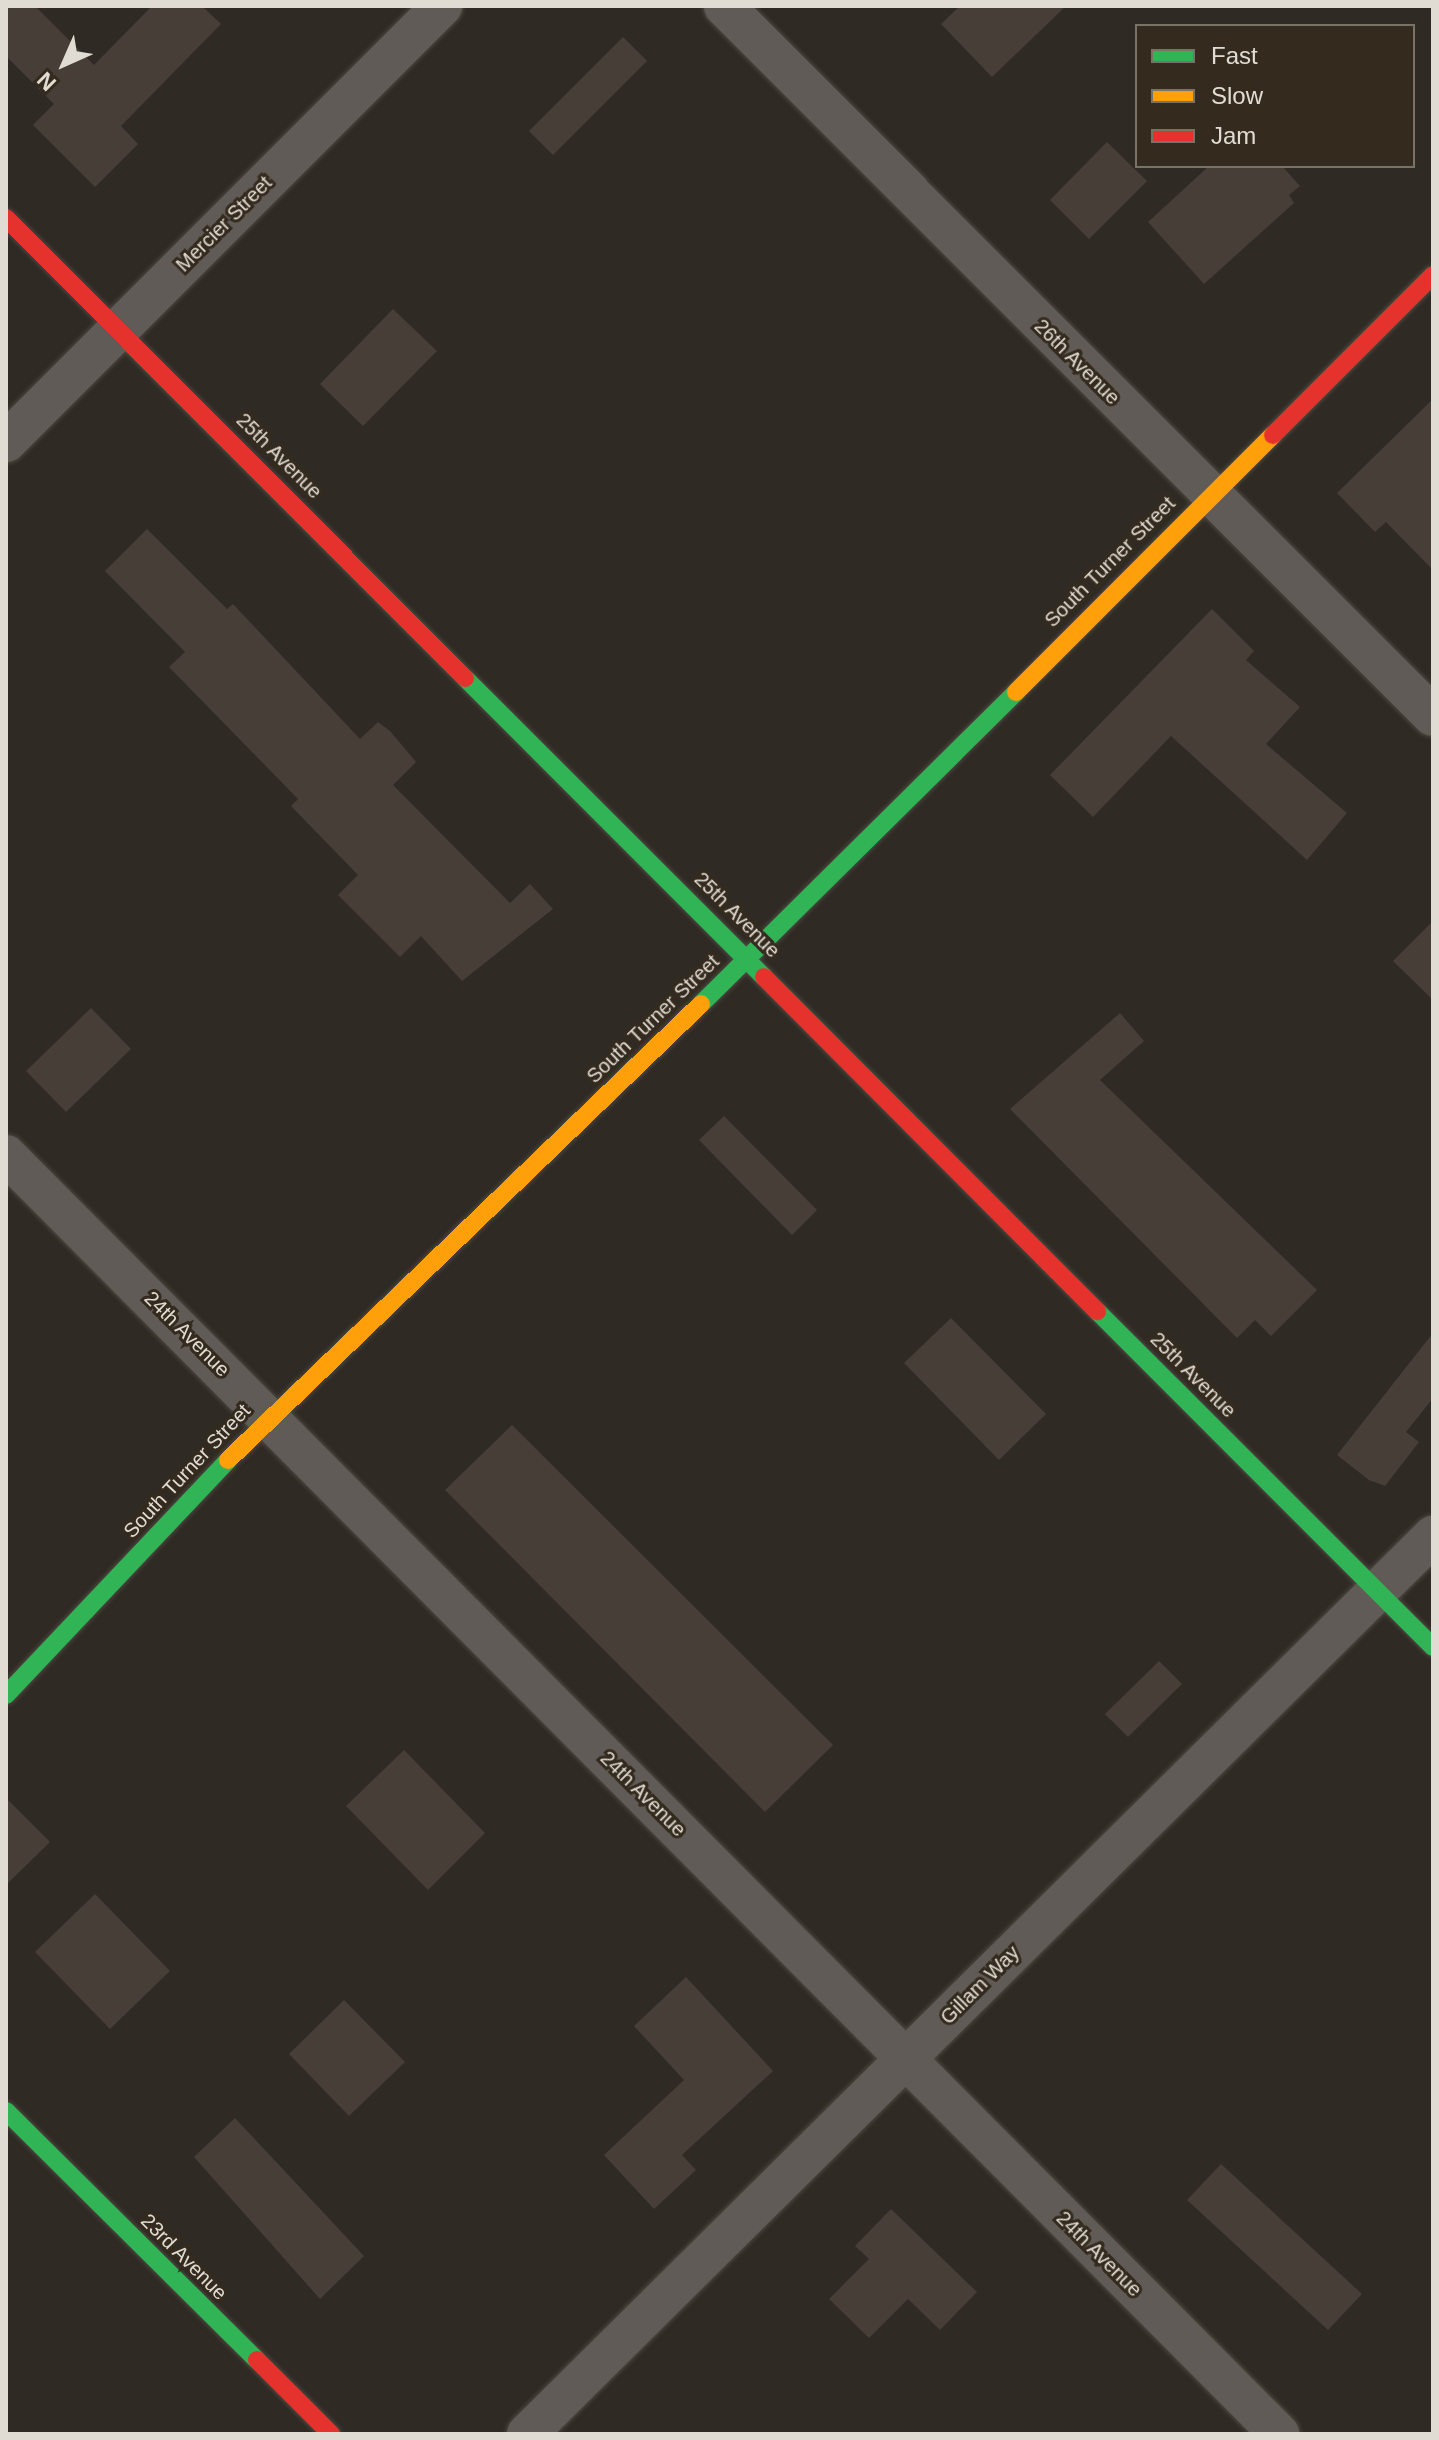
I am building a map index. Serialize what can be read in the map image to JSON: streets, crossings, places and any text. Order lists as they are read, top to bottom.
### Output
{
  "streets": {
    "street": [
      "Mercier Street",
      "26th Avenue",
      "25th Avenue",
      "South Turner Street",
      "24th Avenue",
      "Gillam Way",
      "23rd Avenue"
    ]
  },
  "crossings": [
    ["Mercier Street", "25th Avenue"],
    ["26th Avenue", "South Turner Street"],
    ["25th Avenue", "South Turner Street"],
    ["25th Avenue", "Gillam Way"],
    ["South Turner Street", "24th Avenue"],
    ["24th Avenue", "Gillam Way"]
  ],
  "legend": ["Fast", "Slow", "Jam"],
  "north": "bottom left"
}
